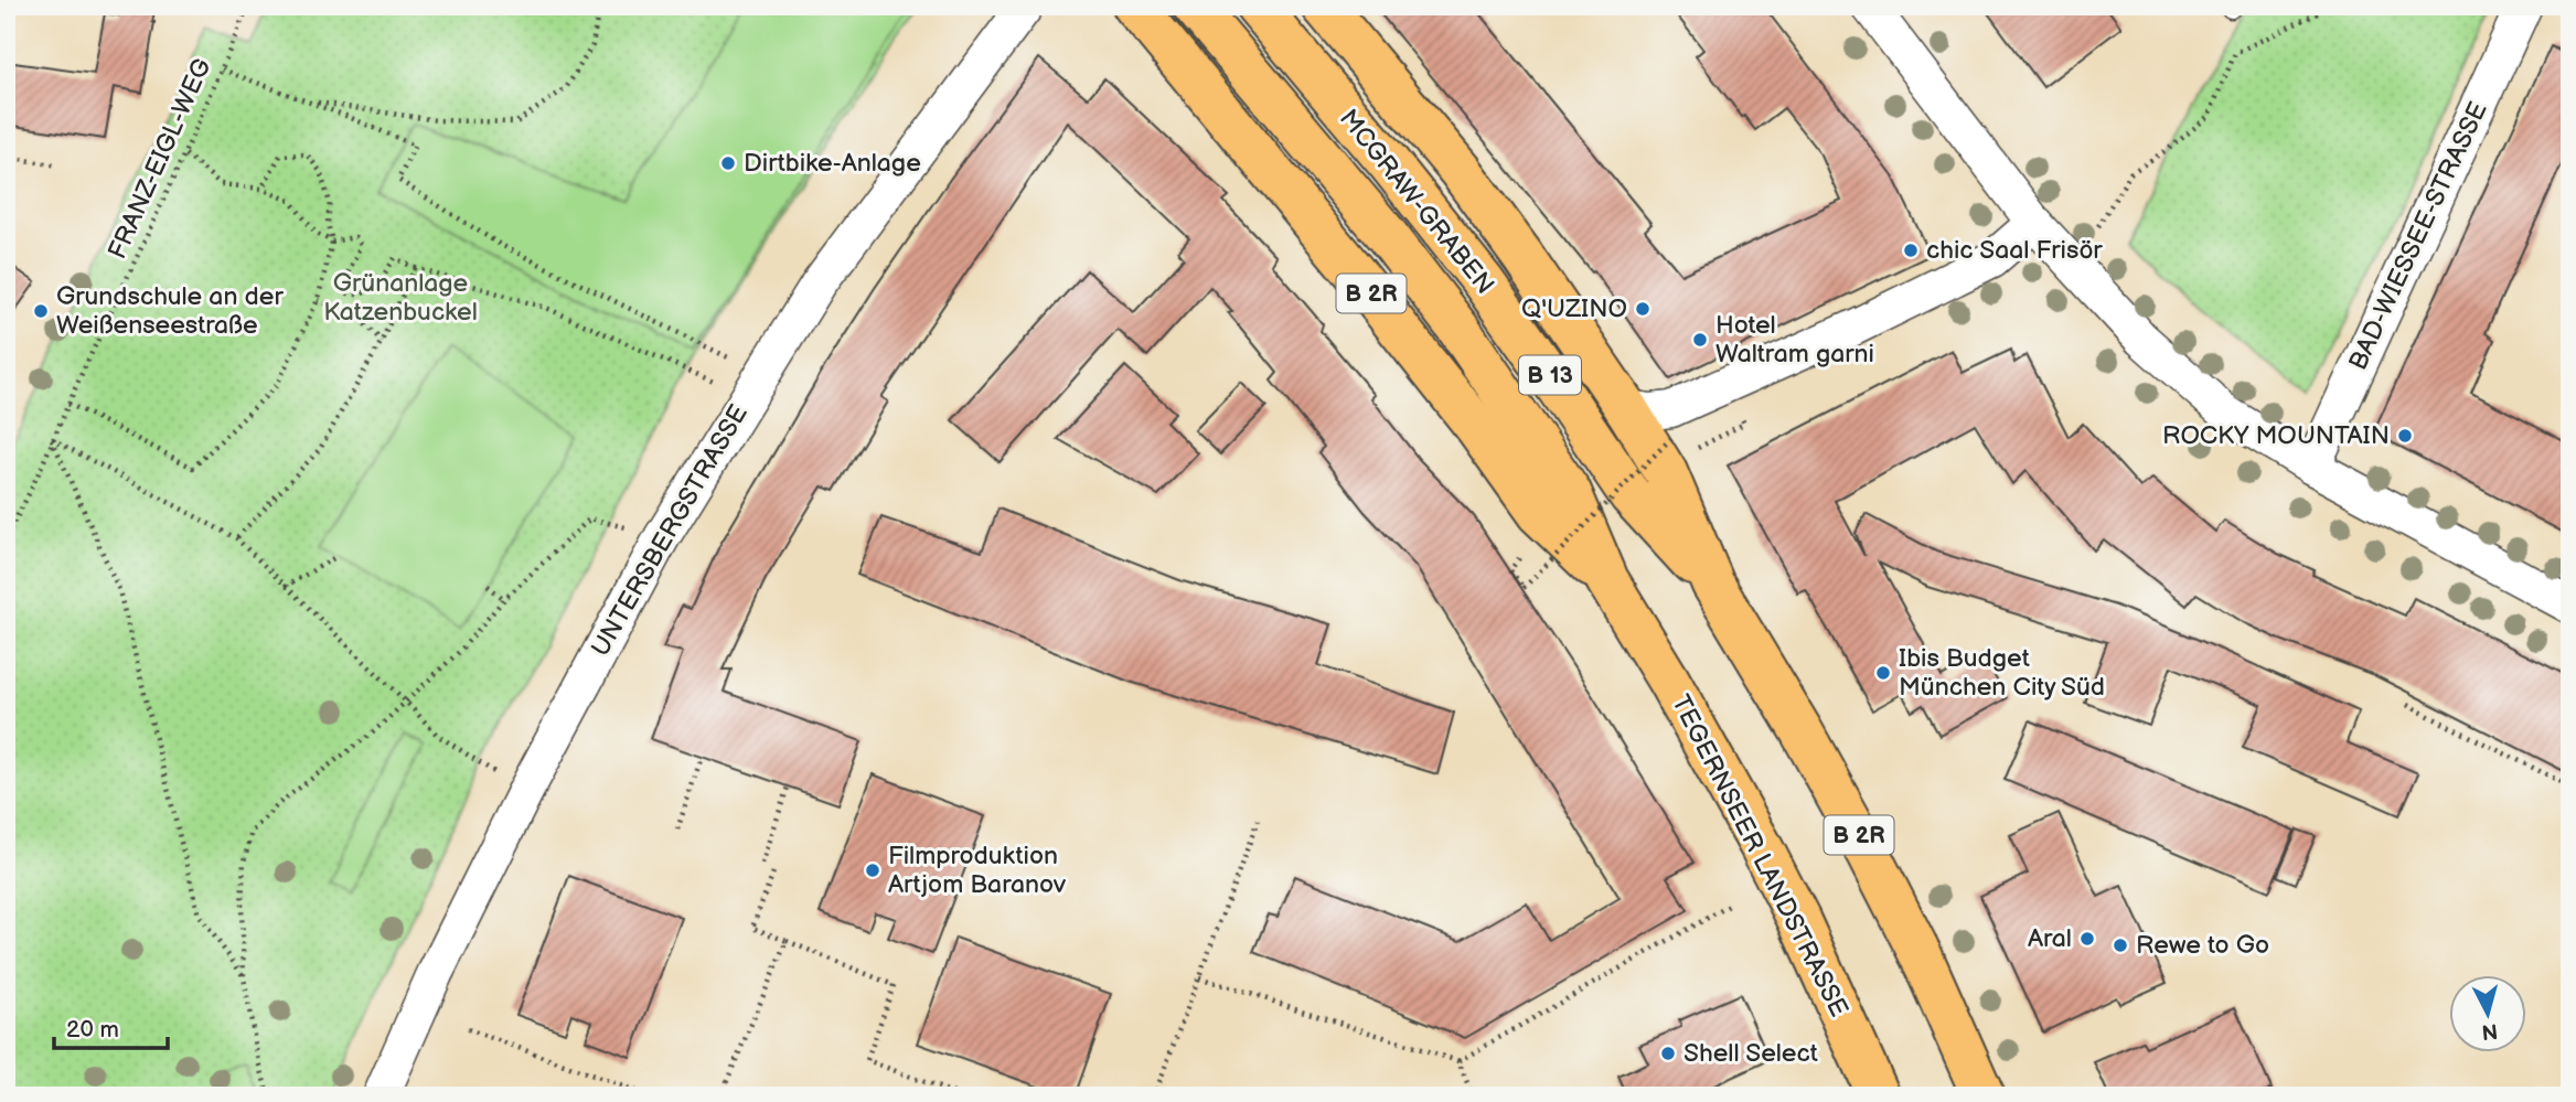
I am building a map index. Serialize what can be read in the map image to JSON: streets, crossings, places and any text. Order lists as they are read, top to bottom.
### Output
{
  "streets": {
    "main road": [
      "MCGRAW-GRABEN",
      "B 2R",
      "B 13",
      "TEGERNSEER LANDSTRASSE"
    ],
    "street": ["BAD-WIESSEE-STRASSE", "UNTERSBERGSTRASSE"],
    "path": ["FRANZ-EIGL-WEG"]
  },
  "crossings": [
    ["MCGRAW-GRABEN", "B 2R"],
    ["MCGRAW-GRABEN", "TEGERNSEER LANDSTRASSE"],
    ["B 2R", "TEGERNSEER LANDSTRASSE"]
  ],
  "parks": ["Grünanlage Katzenbuckel"],
  "places": [
    "Dirtbike-Anlage",
    "chic Saal Frisör",
    "Q'UZINO",
    "Grundschule an der Weißenseestraße",
    "Hotel Waltram garni",
    "ROCKY MOUNTAIN",
    "Ibis Budget München City Süd",
    "Filmproduktion Artjom Baranov",
    "Aral",
    "Rewe to Go",
    "Shell Select"
  ],
  "scale_bar": "20 m",
  "north": "bottom"
}
